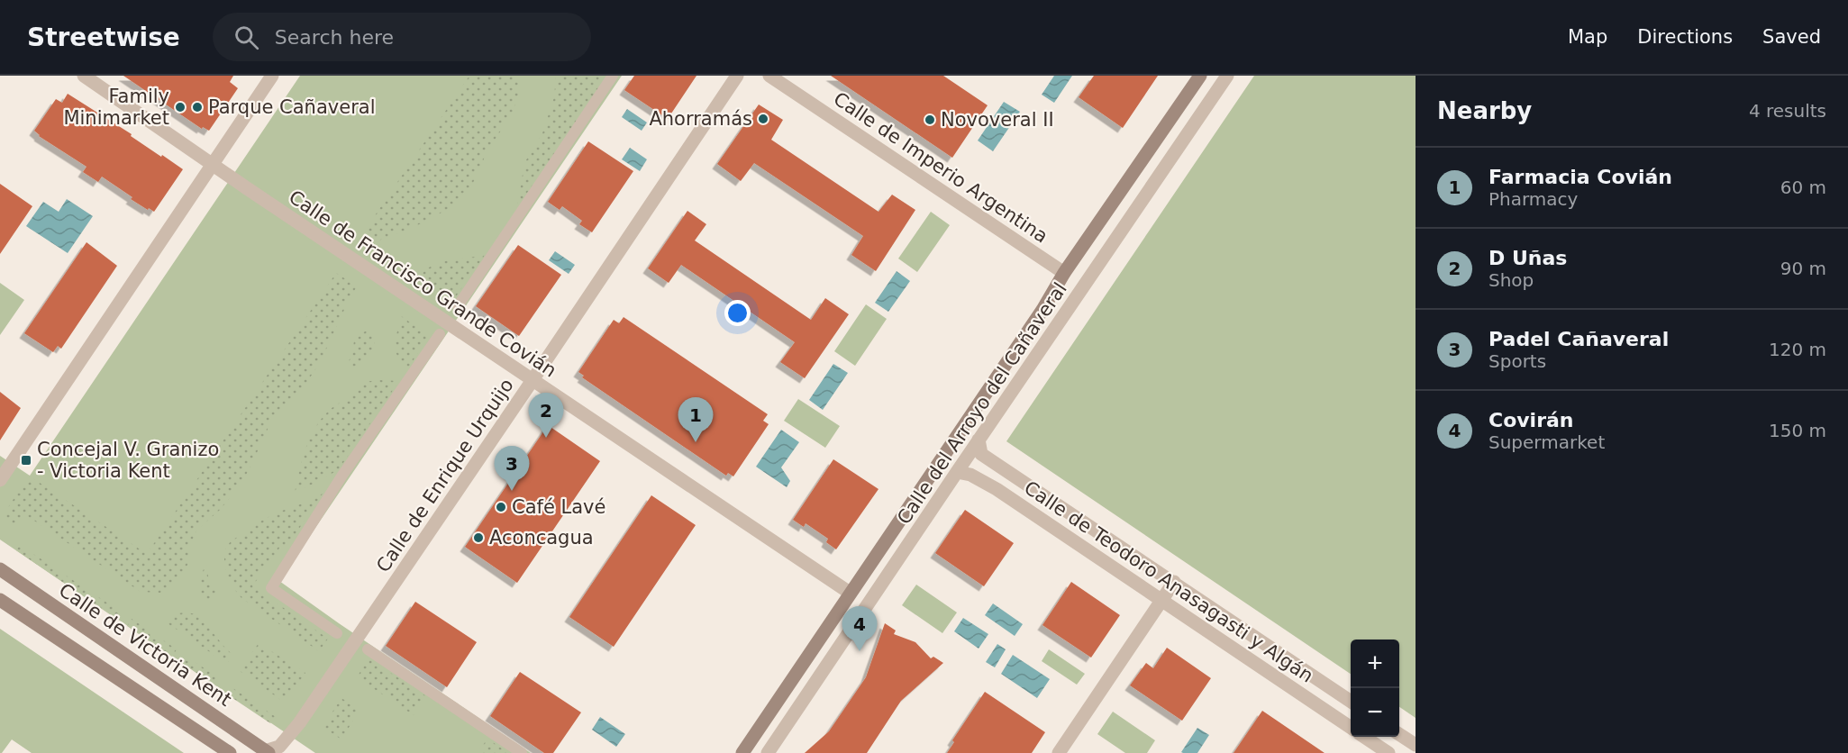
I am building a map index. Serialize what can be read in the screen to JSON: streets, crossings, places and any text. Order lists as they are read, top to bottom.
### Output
{
  "streets": {
    "main road": ["Calle del Arroyo del Cañaveral", "Calle de Victoria Kent"],
    "street": [
      "Calle de Imperio Argentina",
      "Calle de Francisco Grande Covián",
      "Calle de Enrique Urquijo",
      "Calle de Teodoro Anasagasti y Algán"
    ]
  },
  "crossings": [
    ["Calle de Imperio Argentina", "Calle del Arroyo del Cañaveral"],
    ["Calle de Francisco Grande Covián", "Calle del Arroyo del Cañaveral"],
    ["Calle de Francisco Grande Covián", "Calle de Enrique Urquijo"],
    ["Calle del Arroyo del Cañaveral", "Calle de Teodoro Anasagasti y Algán"],
    ["Calle de Enrique Urquijo", "Calle de Victoria Kent"]
  ],
  "places": {
    "other": [
      "Family Minimarket",
      "Parque Cañaveral",
      "Ahorramás",
      "Novoveral II",
      "Café Lavé",
      "Aconcagua"
    ],
    "transit": ["Concejal V. Granizo - Victoria Kent"]
  },
  "page": {
    "header": "Streetwise",
    "search": "Search here",
    "nav": ["Map", "Directions", "Saved"],
    "heading": ["Nearby", "4 results"],
    "list": [
      {
        "mark": "1",
        "name": "Farmacia Covián",
        "note": "Pharmacy",
        "value": "60 m"
      },
      {
        "mark": "2",
        "name": "D Uñas",
        "note": "Shop",
        "value": "90 m"
      },
      {
        "mark": "3",
        "name": "Padel Cañaveral",
        "note": "Sports",
        "value": "120 m"
      },
      {
        "mark": "4",
        "name": "Covirán",
        "note": "Supermarket",
        "value": "150 m"
      }
    ],
    "pins": [
      "2",
      "1",
      "3",
      "4"
    ],
    "map_buttons": ["+", "−"]
  }
}
